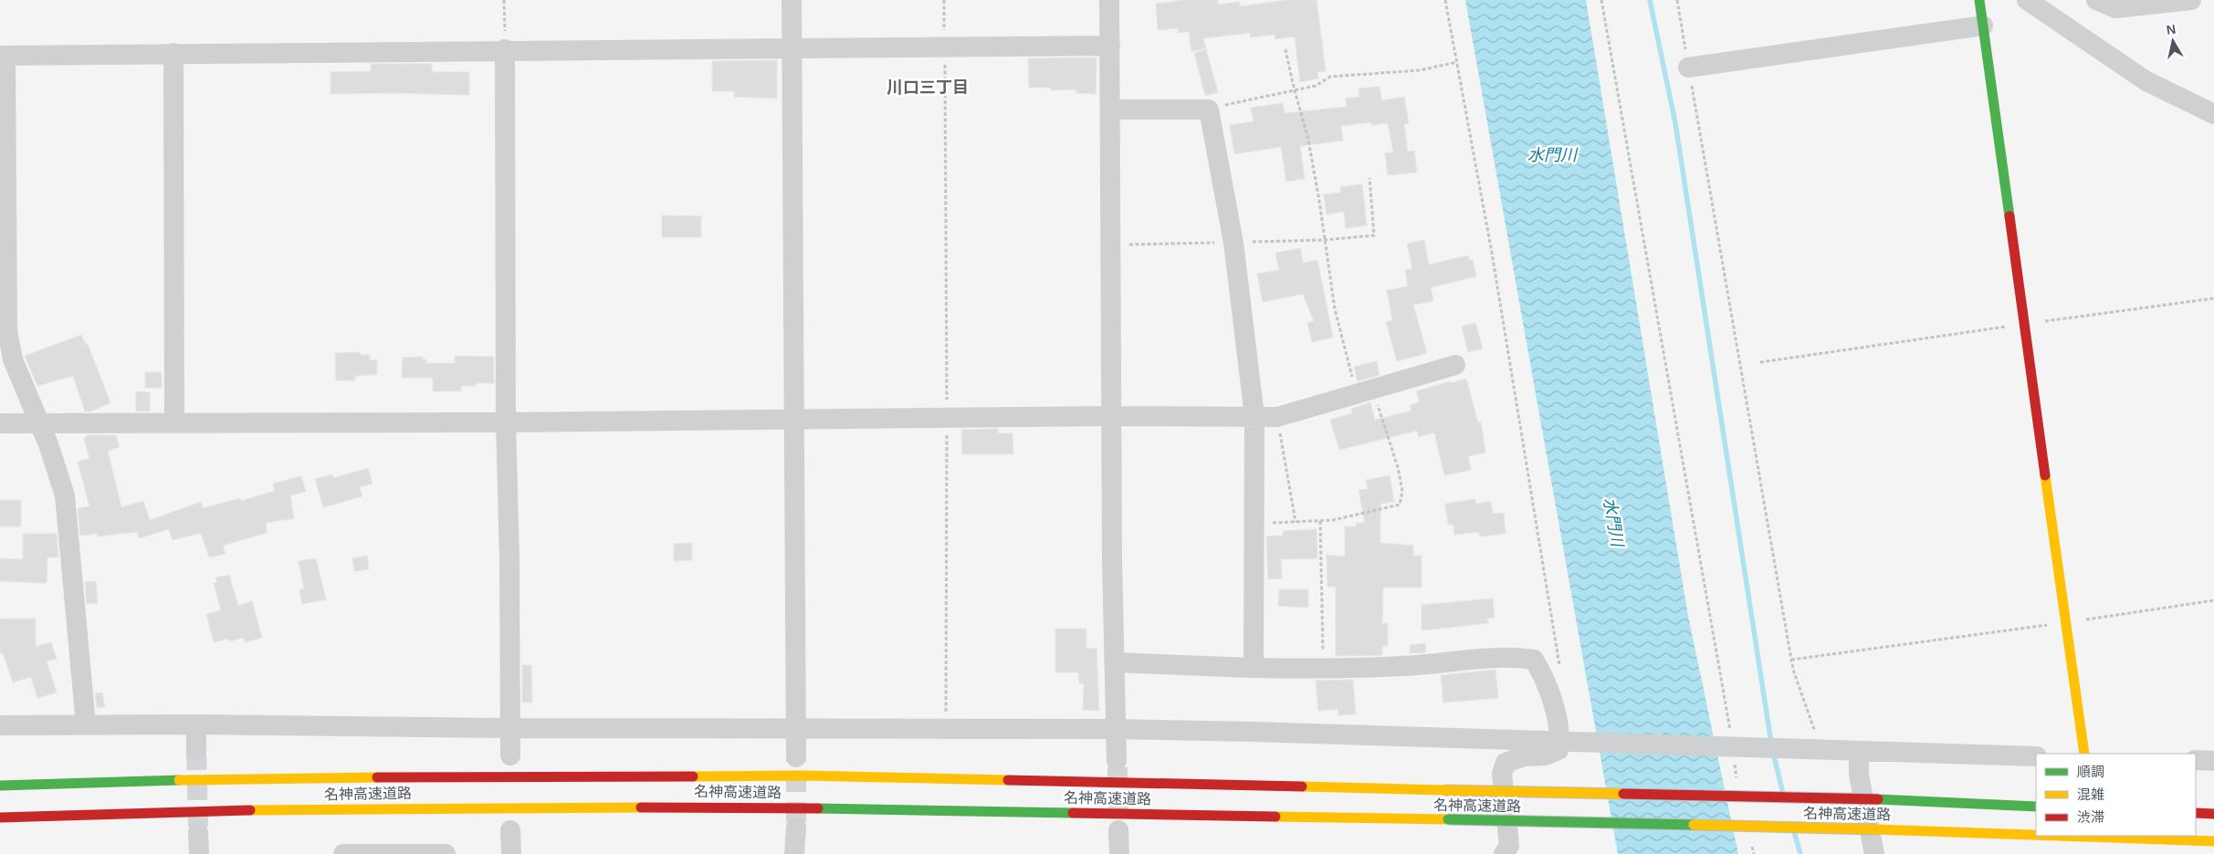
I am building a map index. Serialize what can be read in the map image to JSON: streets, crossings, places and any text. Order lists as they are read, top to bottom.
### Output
{
  "streets": {
    "main road": ["名神高速道路"]
  },
  "districts": ["川口三丁目"],
  "water": ["水門川"],
  "legend": ["順調", "混雑", "渋滞"],
  "north": "top"
}
